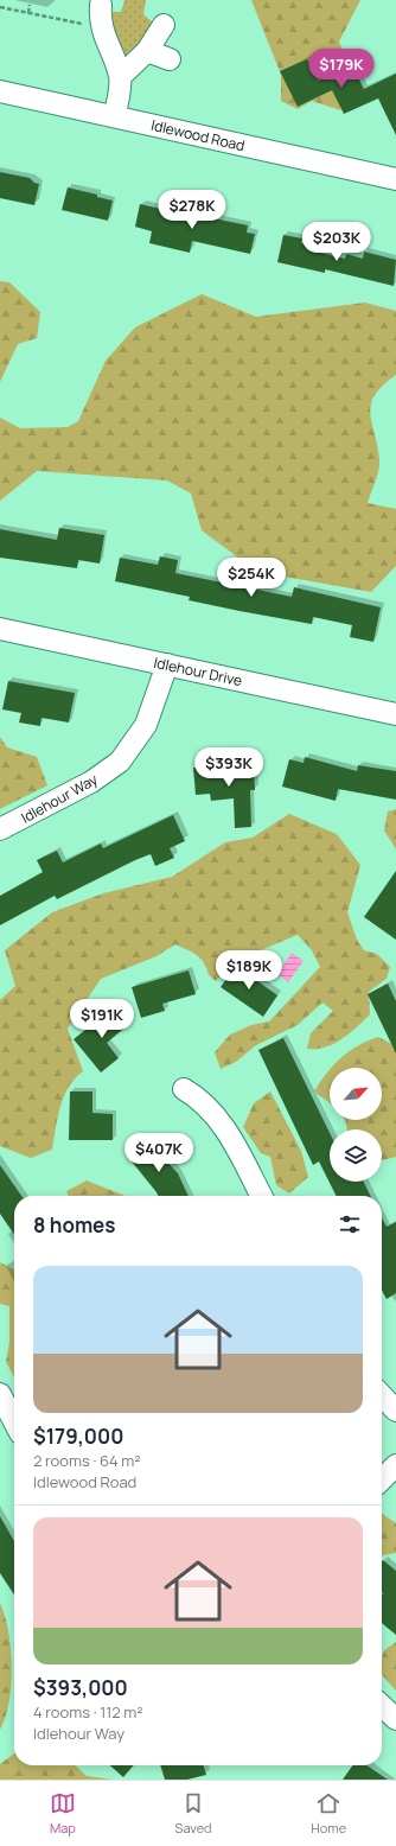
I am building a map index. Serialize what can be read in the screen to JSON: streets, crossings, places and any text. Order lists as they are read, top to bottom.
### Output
{
  "streets": {
    "street": ["Idlewood Road", "Idlehour Drive", "Idlehour Way"]
  },
  "crossings": [
    ["Idlehour Drive", "Idlehour Way"]
  ],
  "north": "top right",
  "page": {
    "price": [
      "$179K",
      "$278K",
      "$203K",
      "$254K",
      "$393K",
      "$189K",
      "$191K",
      "$407K"
    ],
    "heading": "8 homes",
    "list": [
      {
        "name": "$179,000",
        "note": "2 rooms · 64 m² · Idlewood Road"
      },
      {
        "name": "$393,000",
        "note": "4 rooms · 112 m² · Idlehour Way"
      }
    ],
    "tabs": ["Map", "Saved", "Home"]
  }
}
